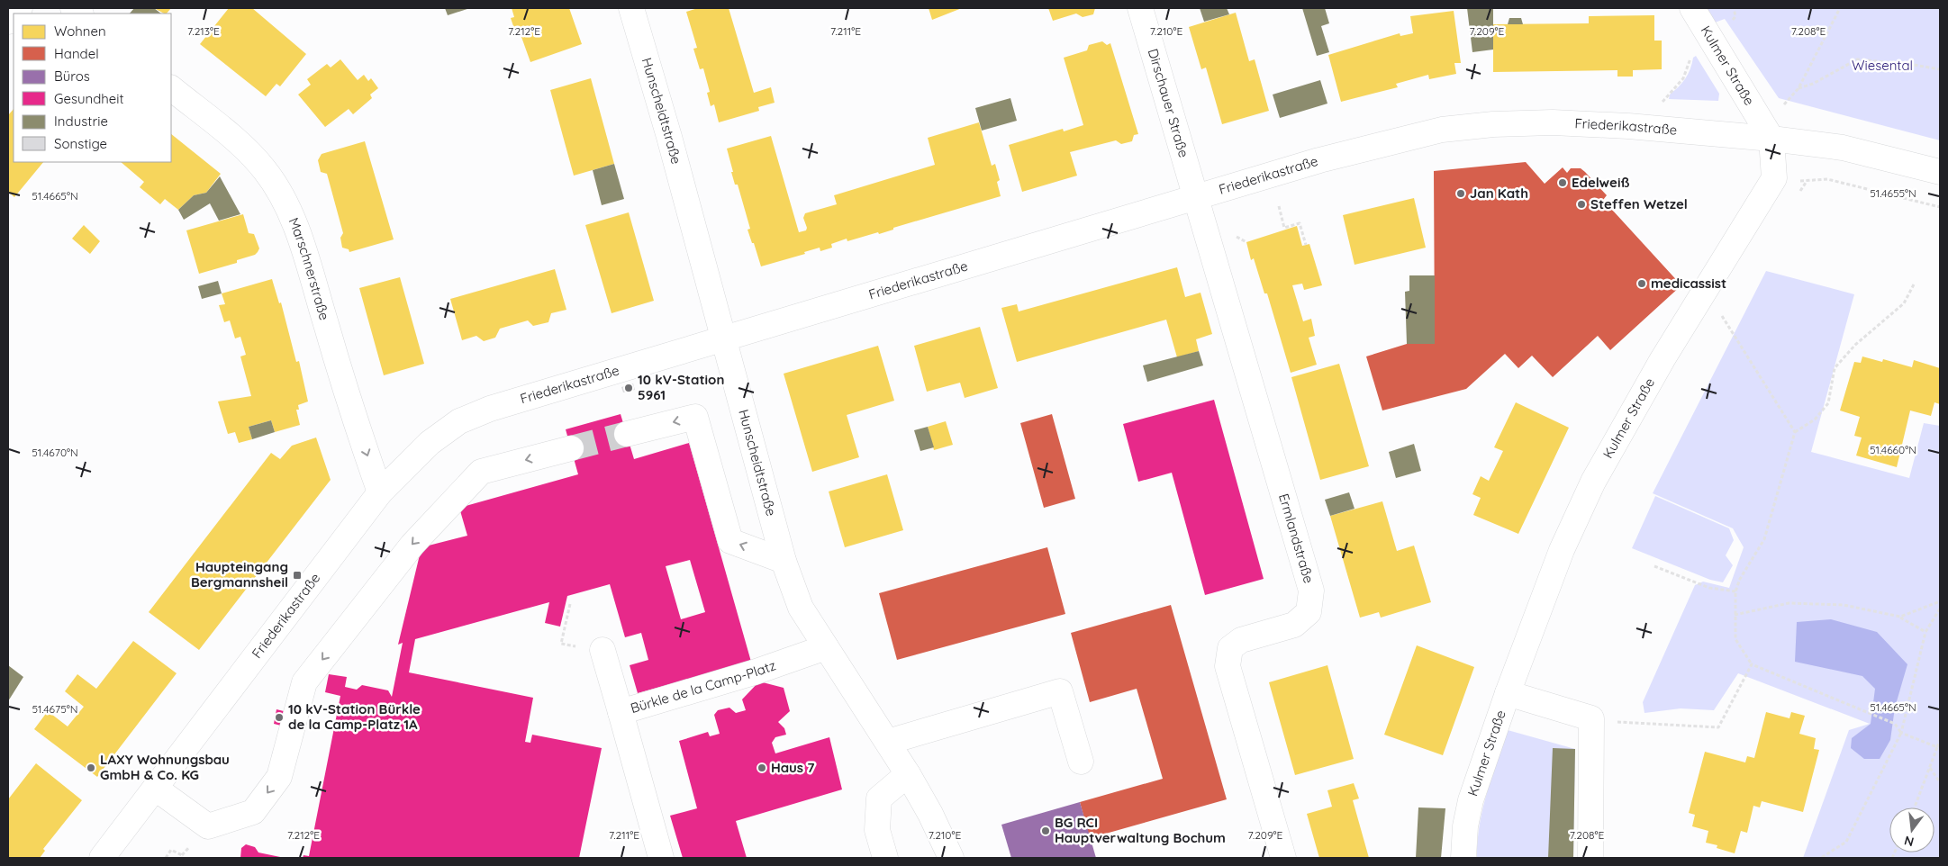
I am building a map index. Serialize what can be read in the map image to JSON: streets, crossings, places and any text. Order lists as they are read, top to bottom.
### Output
{
  "streets": {
    "street": [
      "Kulmer Straße",
      "Dirschauer Straße",
      "Hunscheidtstraße",
      "Friederikastraße",
      "Marschnerstraße",
      "Ermlandstraße",
      "Bürkle de la Camp-Platz"
    ]
  },
  "crossings": [
    ["Kulmer Straße", "Friederikastraße"],
    ["Dirschauer Straße", "Friederikastraße"],
    ["Dirschauer Straße", "Ermlandstraße"],
    ["Hunscheidtstraße", "Friederikastraße"],
    ["Hunscheidtstraße", "Bürkle de la Camp-Platz"],
    ["Friederikastraße", "Marschnerstraße"],
    ["Friederikastraße", "Ermlandstraße"]
  ],
  "one_way": ["Marschnerstraße"],
  "parks": ["Wiesental"],
  "places": {
    "other": [
      "Edelweiß",
      "Jan Kath",
      "Steffen Wetzel",
      "medicassist",
      "10 kV-Station 5961",
      "10 kV-Station Bürkle de la Camp-Platz 1A",
      "LAXY Wohnungsbau GmbH & Co. KG",
      "Haus 7",
      "BG RCI Hauptverwaltung Bochum"
    ],
    "transit": ["Haupteingang Bergmannsheil"]
  },
  "legend": [
    "Wohnen",
    "Handel",
    "Büros",
    "Gesundheit",
    "Industrie",
    "Sonstige"
  ],
  "north": "bottom",
  "coordinates": [
    "7.213°E",
    "7.212°E",
    "7.211°E",
    "7.210°E",
    "7.209°E",
    "7.208°E",
    "51.4655°N",
    "51.4665°N",
    "51.4660°N",
    "51.4670°N",
    "51.4675°N"
  ]
}
